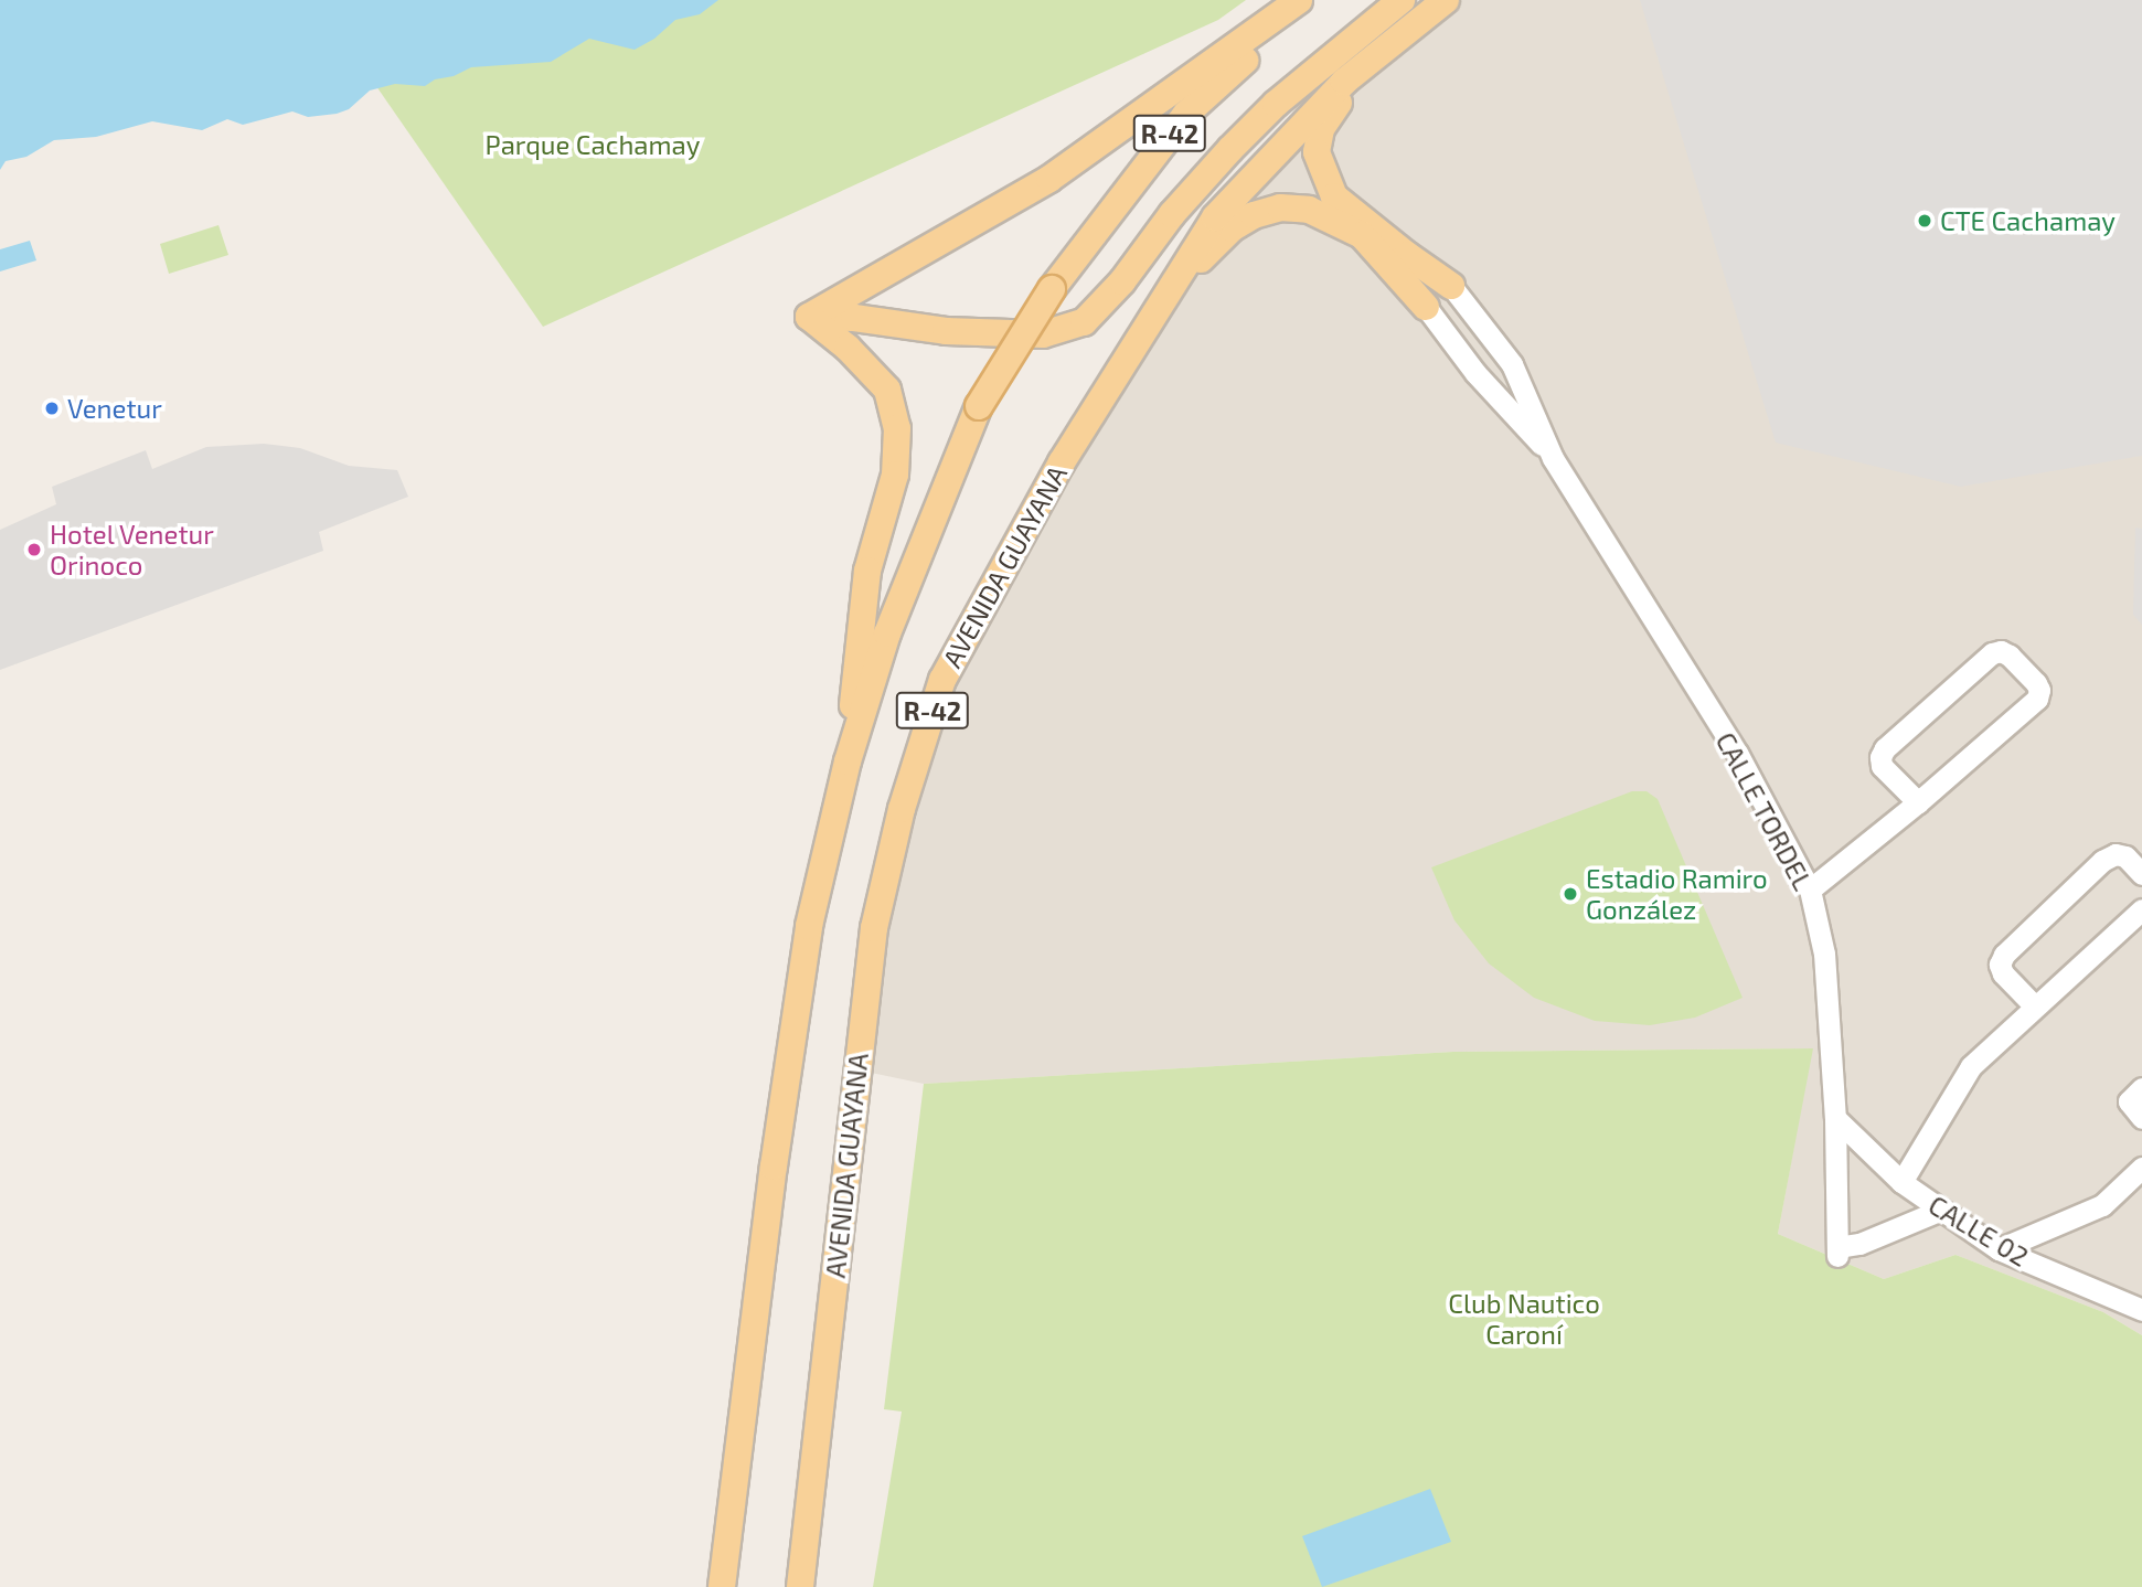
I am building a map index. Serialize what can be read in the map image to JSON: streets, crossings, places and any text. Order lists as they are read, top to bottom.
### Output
{
  "streets": {
    "main road": ["R-42", "AVENIDA GUAYANA"],
    "street": ["CALLE TORDEL", "CALLE 02"]
  },
  "crossings": [
    ["CALLE TORDEL", "CALLE 02"]
  ],
  "parks": ["Parque Cachamay", "Club Nautico Caroní"],
  "places": [
    "CTE Cachamay",
    "Venetur",
    "Hotel Venetur Orinoco",
    "Estadio Ramiro González"
  ]
}
